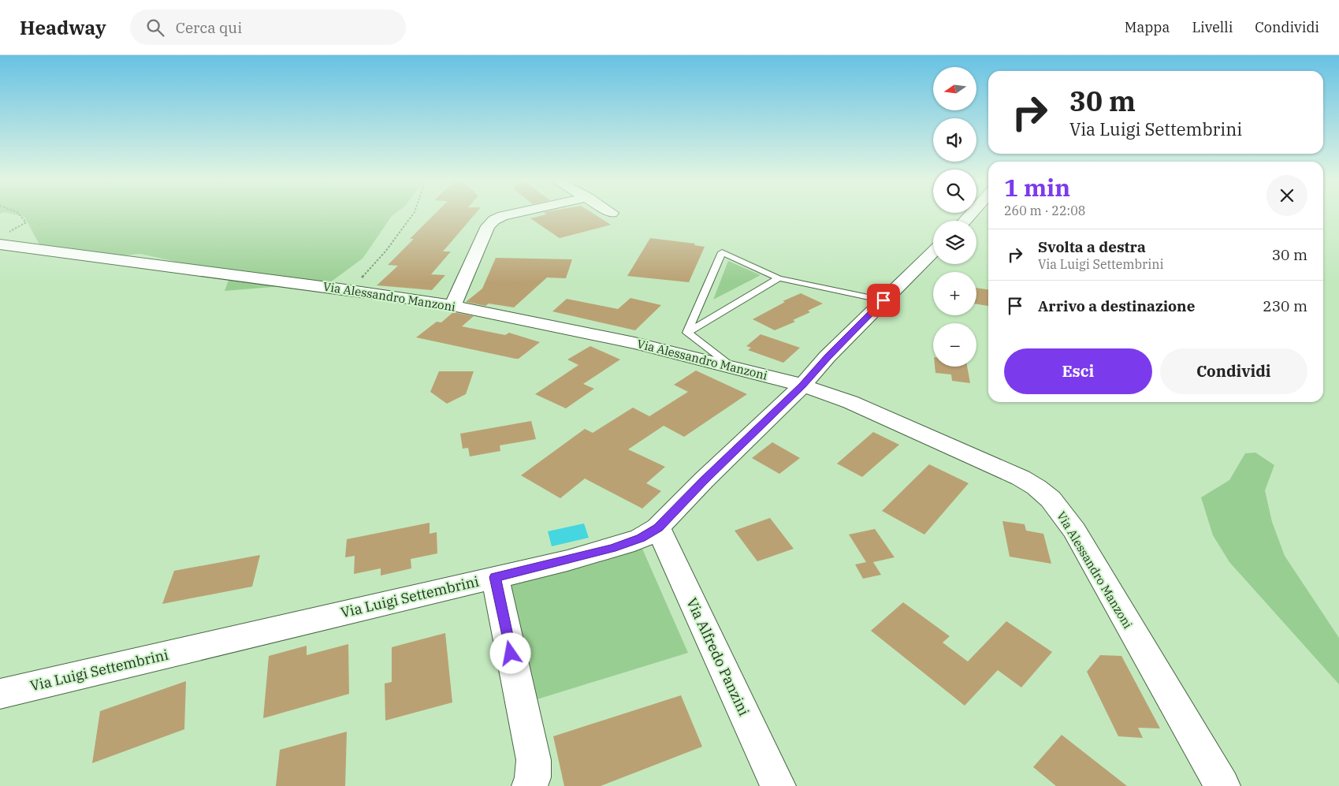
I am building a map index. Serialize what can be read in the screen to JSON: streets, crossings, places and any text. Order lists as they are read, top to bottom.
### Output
{
  "streets": {
    "street": ["Via Alessandro Manzoni", "Via Luigi Settembrini", "Via Alfredo Panzini"]
  },
  "crossings": [
    ["Via Alessandro Manzoni", "Via Luigi Settembrini"],
    ["Via Luigi Settembrini", "Via Alfredo Panzini"]
  ],
  "north": "left",
  "page": {
    "header": "Headway",
    "search": "Cerca qui",
    "nav": ["Mappa", "Livelli", "Condividi"],
    "map_buttons": ["+", "−"],
    "turn": ["30 m", "Via Luigi Settembrini"],
    "heading": ["1 min", "260 m · 22:08"],
    "list": [
      {
        "name": "Svolta a destra",
        "note": "Via Luigi Settembrini",
        "value": "30 m"
      },
      {
        "name": "Arrivo a destinazione",
        "value": "230 m"
      }
    ],
    "buttons": ["Esci", "Condividi"]
  }
}
